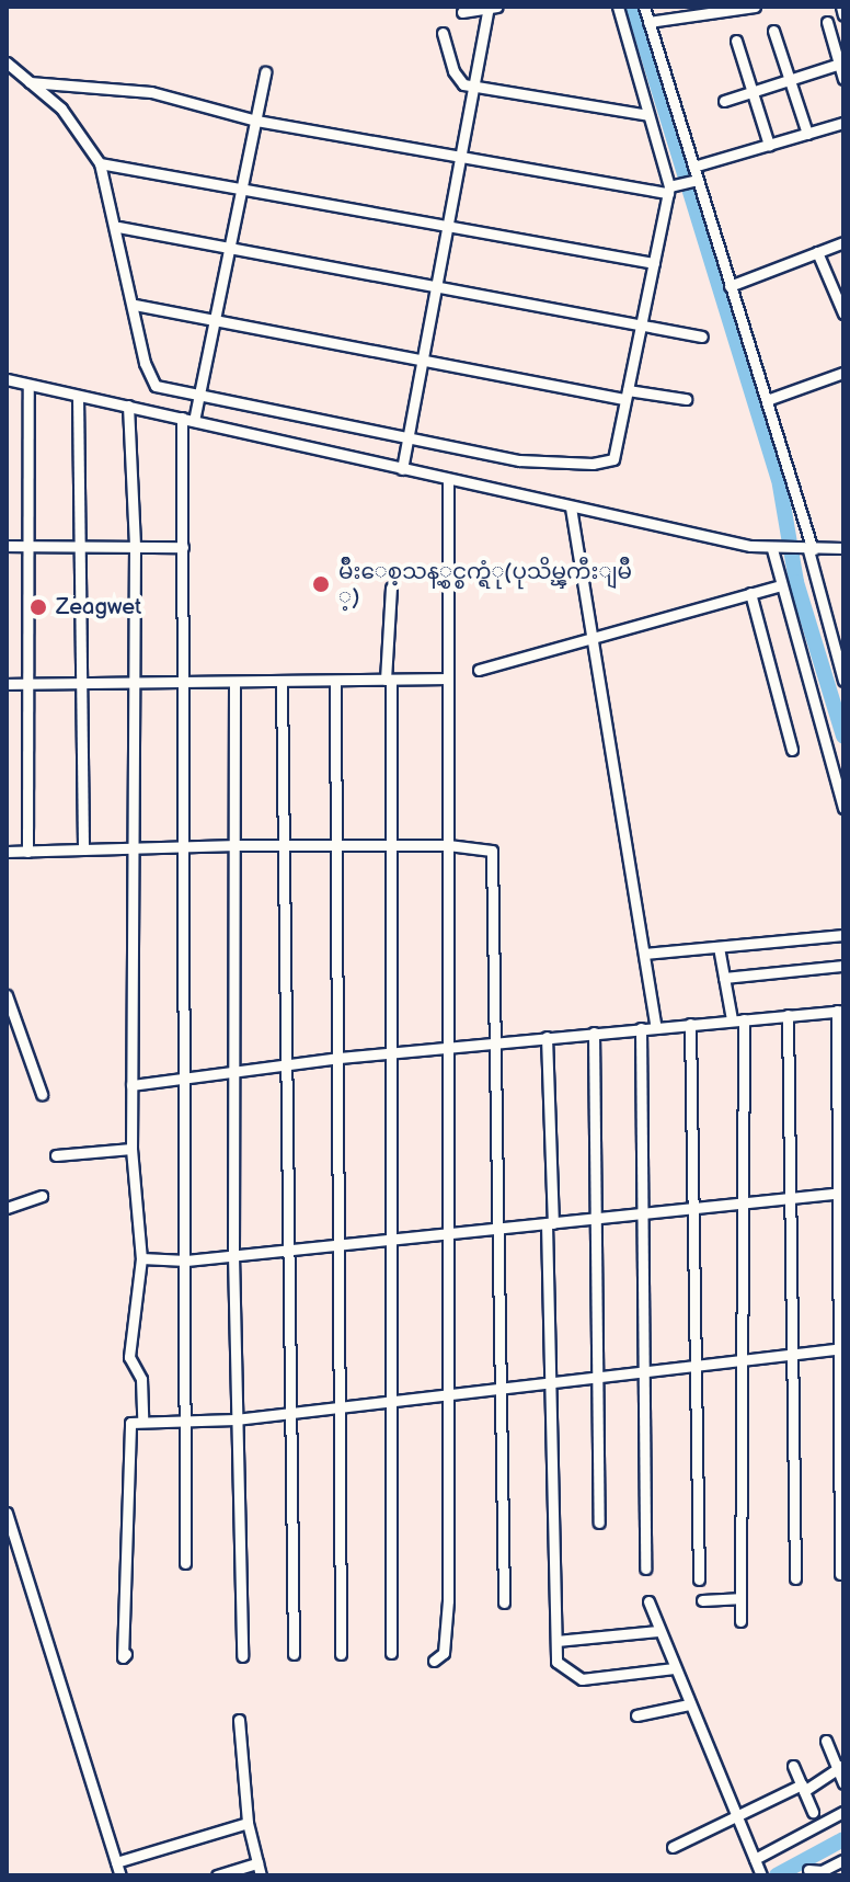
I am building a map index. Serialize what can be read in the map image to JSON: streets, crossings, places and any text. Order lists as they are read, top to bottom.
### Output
{
  "places": ["မ်ိဳးေစ့သန့္စင္စက္ရံု(ပုသိမ္ၾကီးျမိဳ ့)", "Zeagwet"]
}
